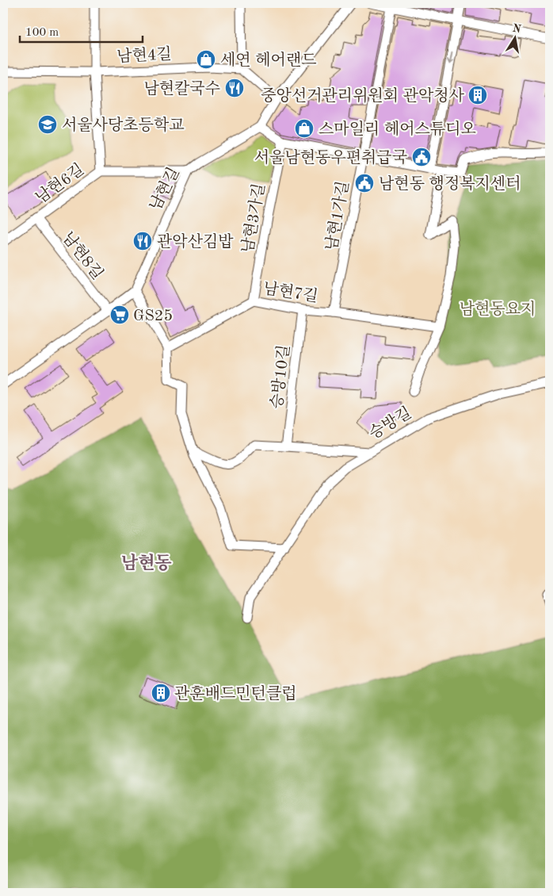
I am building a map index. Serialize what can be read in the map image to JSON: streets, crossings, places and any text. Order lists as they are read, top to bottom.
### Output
{
  "streets": {
    "street": [
      "남현4길",
      "남현6길",
      "남현길",
      "남현1가길",
      "남현3가길",
      "남현8길",
      "남현7길",
      "승방10길",
      "승방길"
    ]
  },
  "crossings": [
    ["남현6길", "남현길"],
    ["남현6길", "남현8길"],
    ["남현길", "남현8길"],
    ["남현1가길", "남현7길"],
    ["남현3가길", "남현7길"],
    ["남현7길", "승방10길"]
  ],
  "districts": ["남현동"],
  "parks": ["남현동요지"],
  "places": {
    "shop": ["세연 헤어랜드", "스마일리 헤어스튜디오"],
    "restaurant": ["남현칼국수", "관악산김밥"],
    "building": ["중앙선거관리위원회 관악청사", "관훈배드민턴클럽"],
    "school or university": ["서울사당초등학교"],
    "public building": ["서울남현동우편취급국", "남현동 행정복지센터"],
    "supermarket": ["GS25"]
  },
  "scale_bar": "100 m",
  "north": "top"
}
